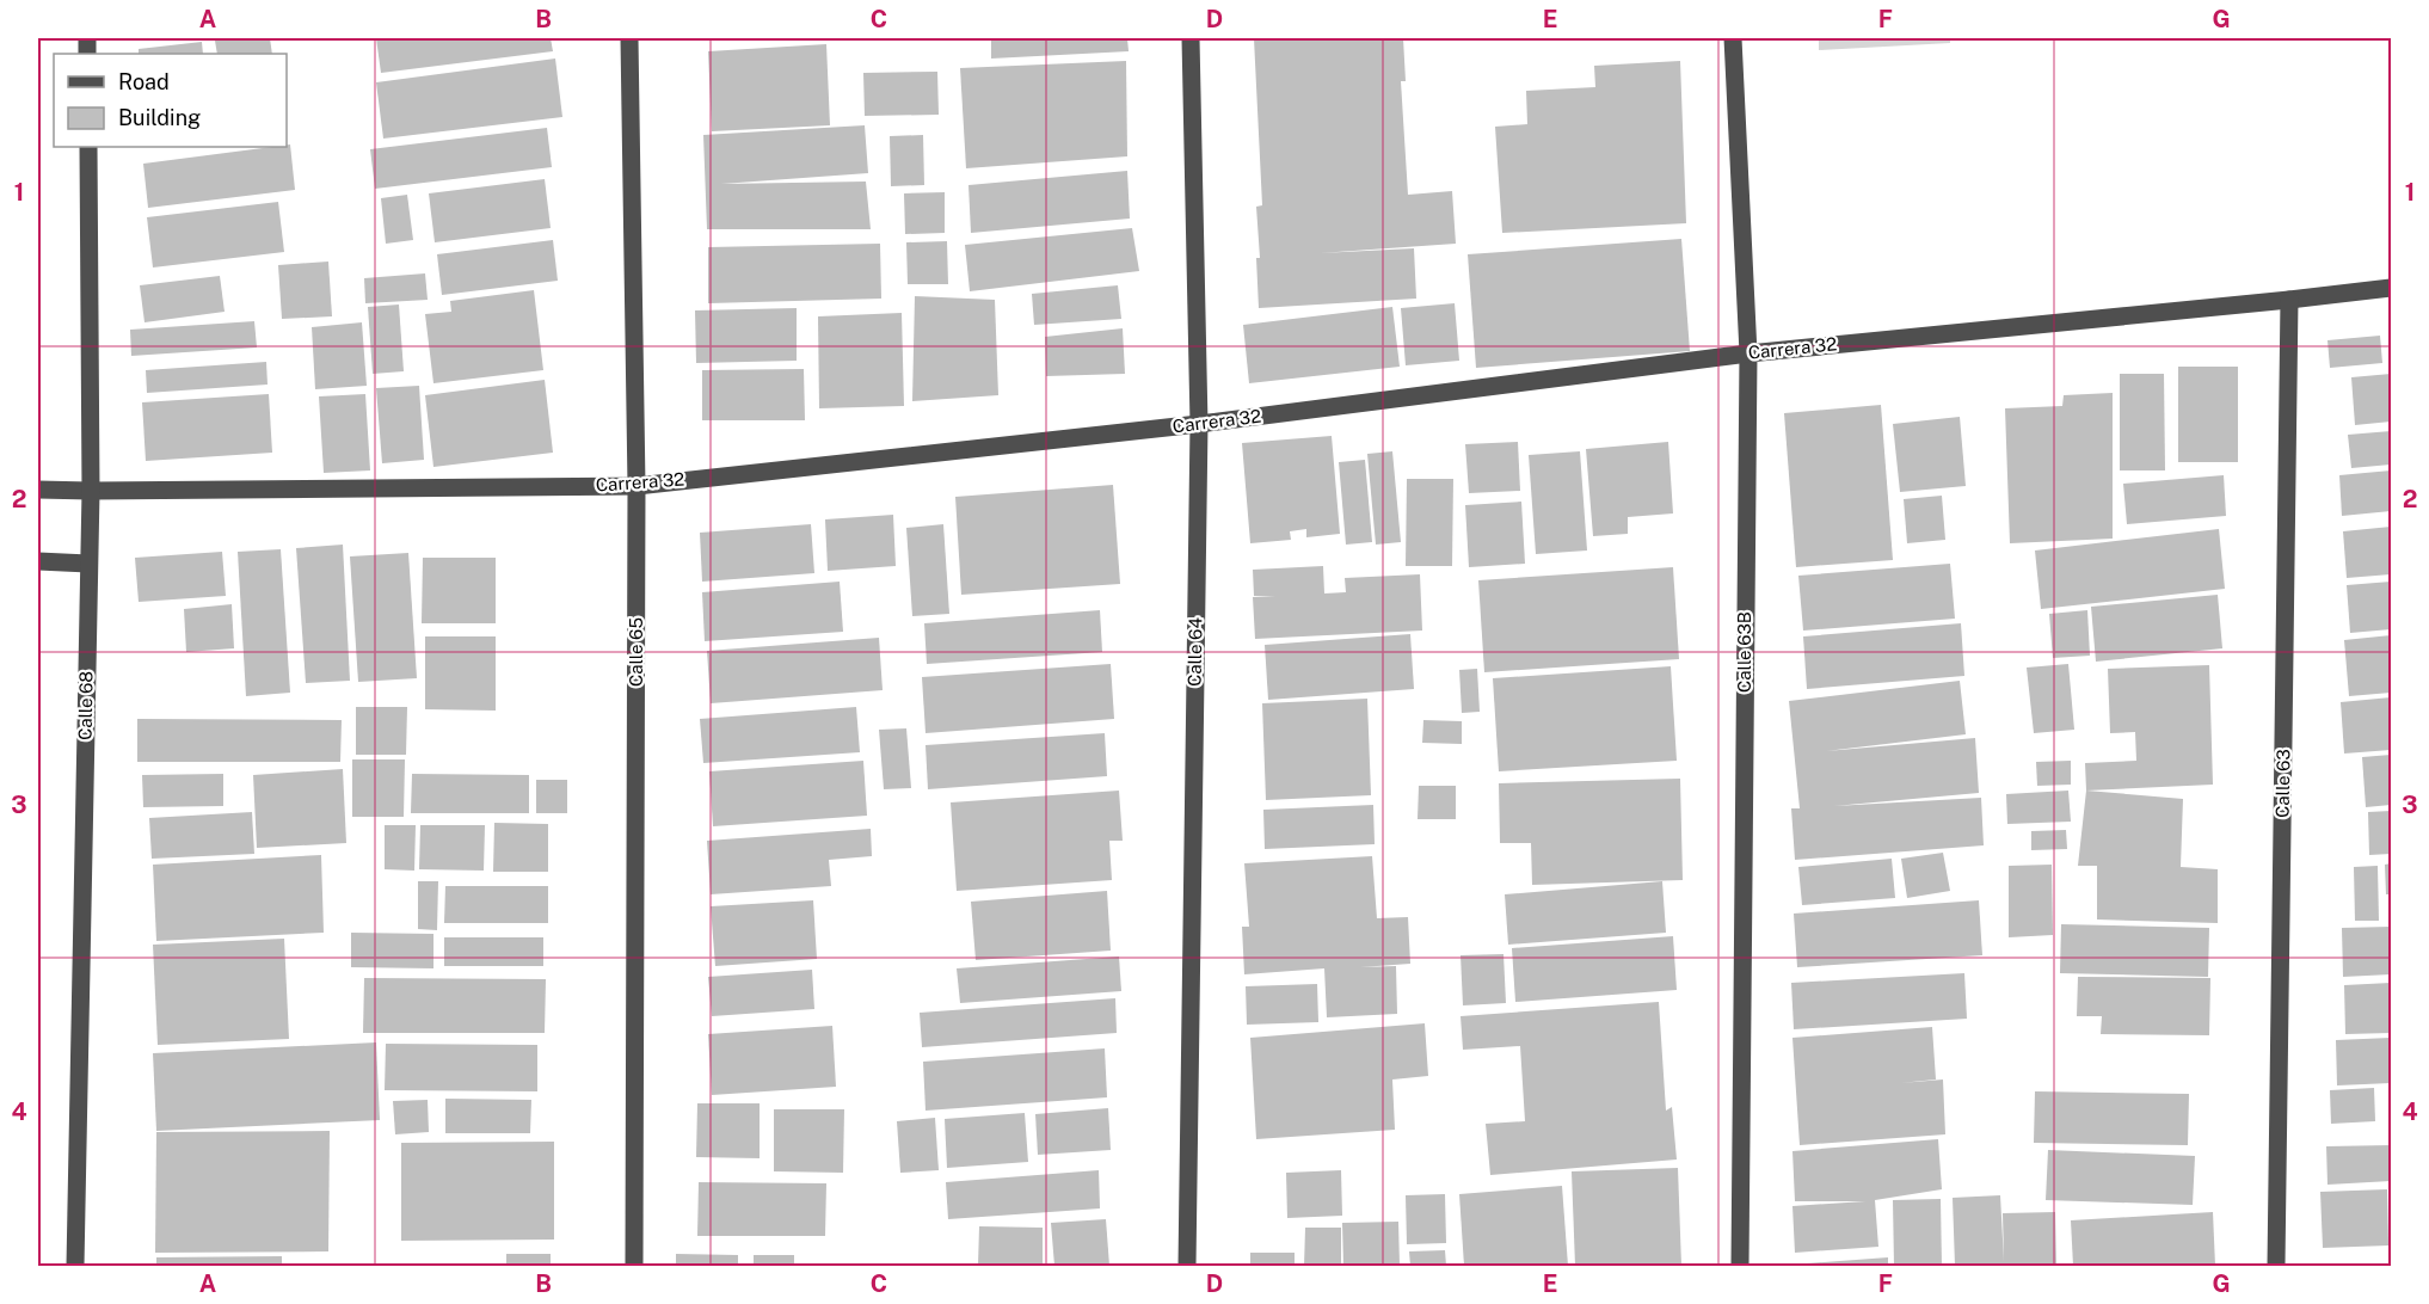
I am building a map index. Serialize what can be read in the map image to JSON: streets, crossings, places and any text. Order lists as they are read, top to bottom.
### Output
{
  "streets": {
    "street": [
      "Carrera 32",
      "Calle 65",
      "Calle 64",
      "Calle 63B",
      "Calle 68",
      "Calle 63"
    ]
  },
  "crossings": [
    ["Carrera 32", "Calle 65"],
    ["Carrera 32", "Calle 64"],
    ["Carrera 32", "Calle 63B"],
    ["Carrera 32", "Calle 68"],
    ["Carrera 32", "Calle 63"]
  ],
  "legend": ["Road", "Building"],
  "grid": {
    "columns": [
      "A",
      "B",
      "C",
      "D",
      "E",
      "F",
      "G"
    ],
    "rows": [
      "1",
      "2",
      "3",
      "4"
    ]
  }
}
